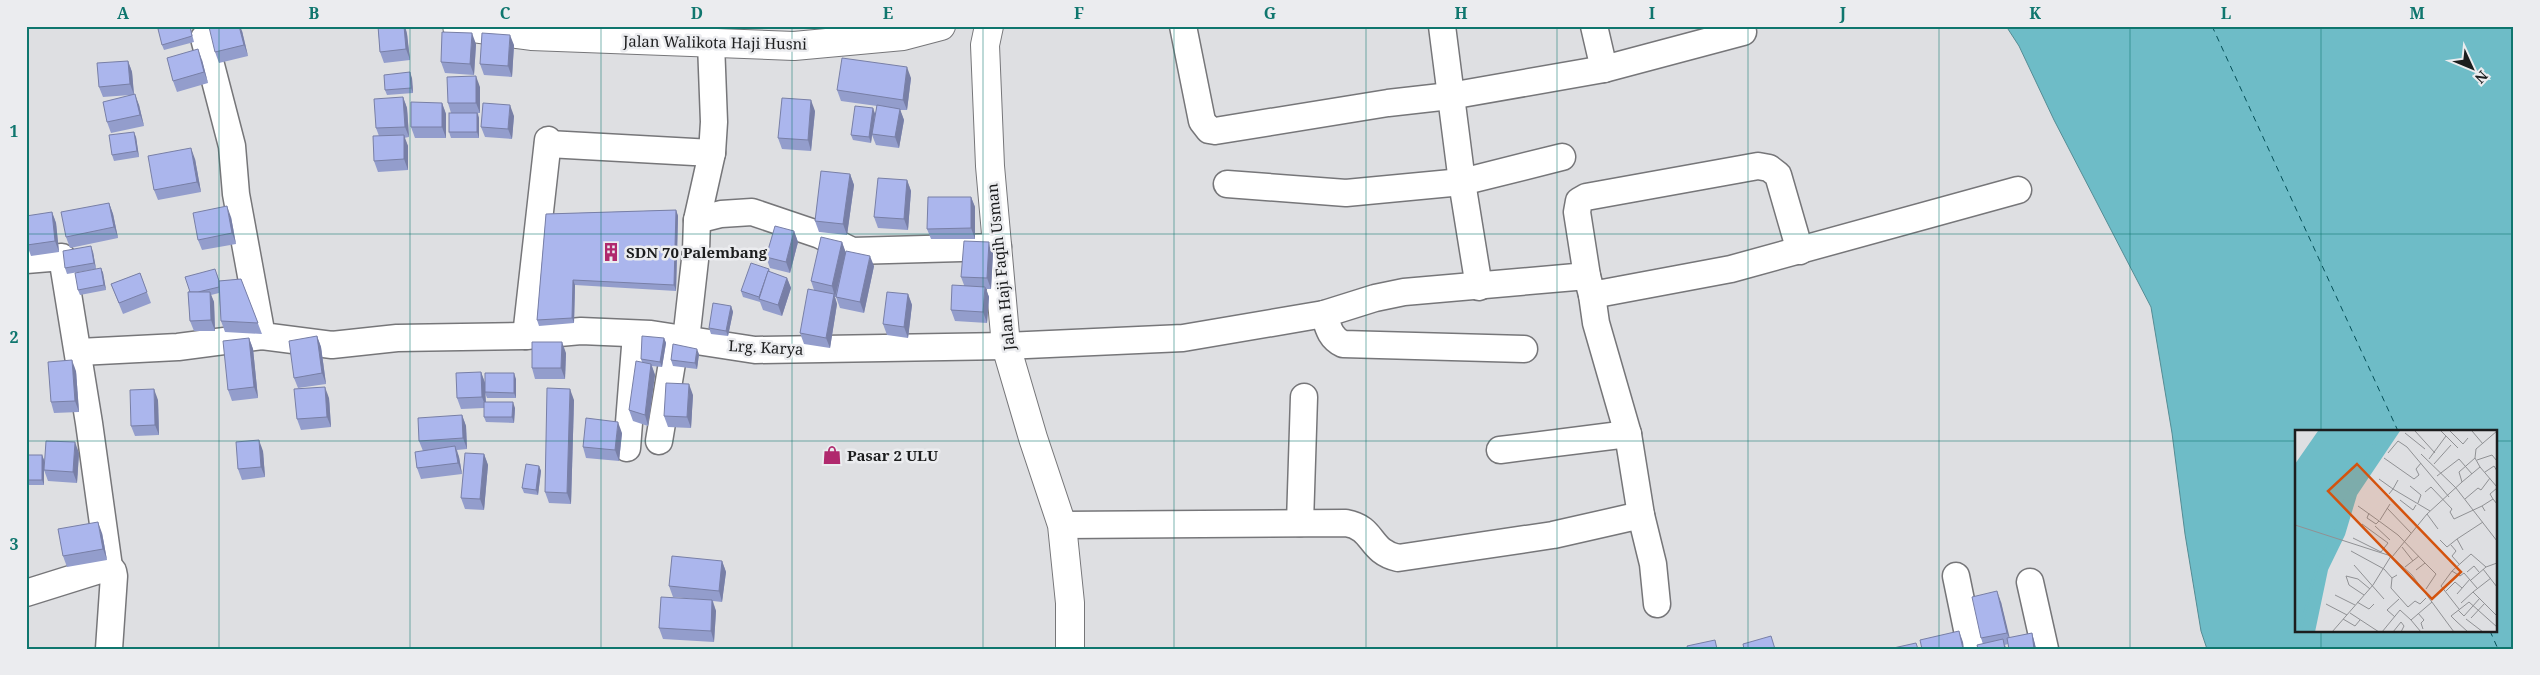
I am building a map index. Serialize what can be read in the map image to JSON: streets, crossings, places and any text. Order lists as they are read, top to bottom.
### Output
{
  "streets": {
    "street": ["Jalan Walikota Haji Husni", "Jalan Haji Faqih Usman", "Lrg. Karya"]
  },
  "crossings": [
    ["Jalan Haji Faqih Usman", "Lrg. Karya"]
  ],
  "places": {
    "building": ["SDN 70 Palembang"],
    "shop": ["Pasar 2 ULU"]
  },
  "north": "bottom right",
  "grid": {
    "columns": [
      "A",
      "B",
      "C",
      "D",
      "E",
      "F",
      "G",
      "H",
      "I",
      "J",
      "K",
      "L",
      "M"
    ],
    "rows": ["1", "2", "3"]
  }
}
